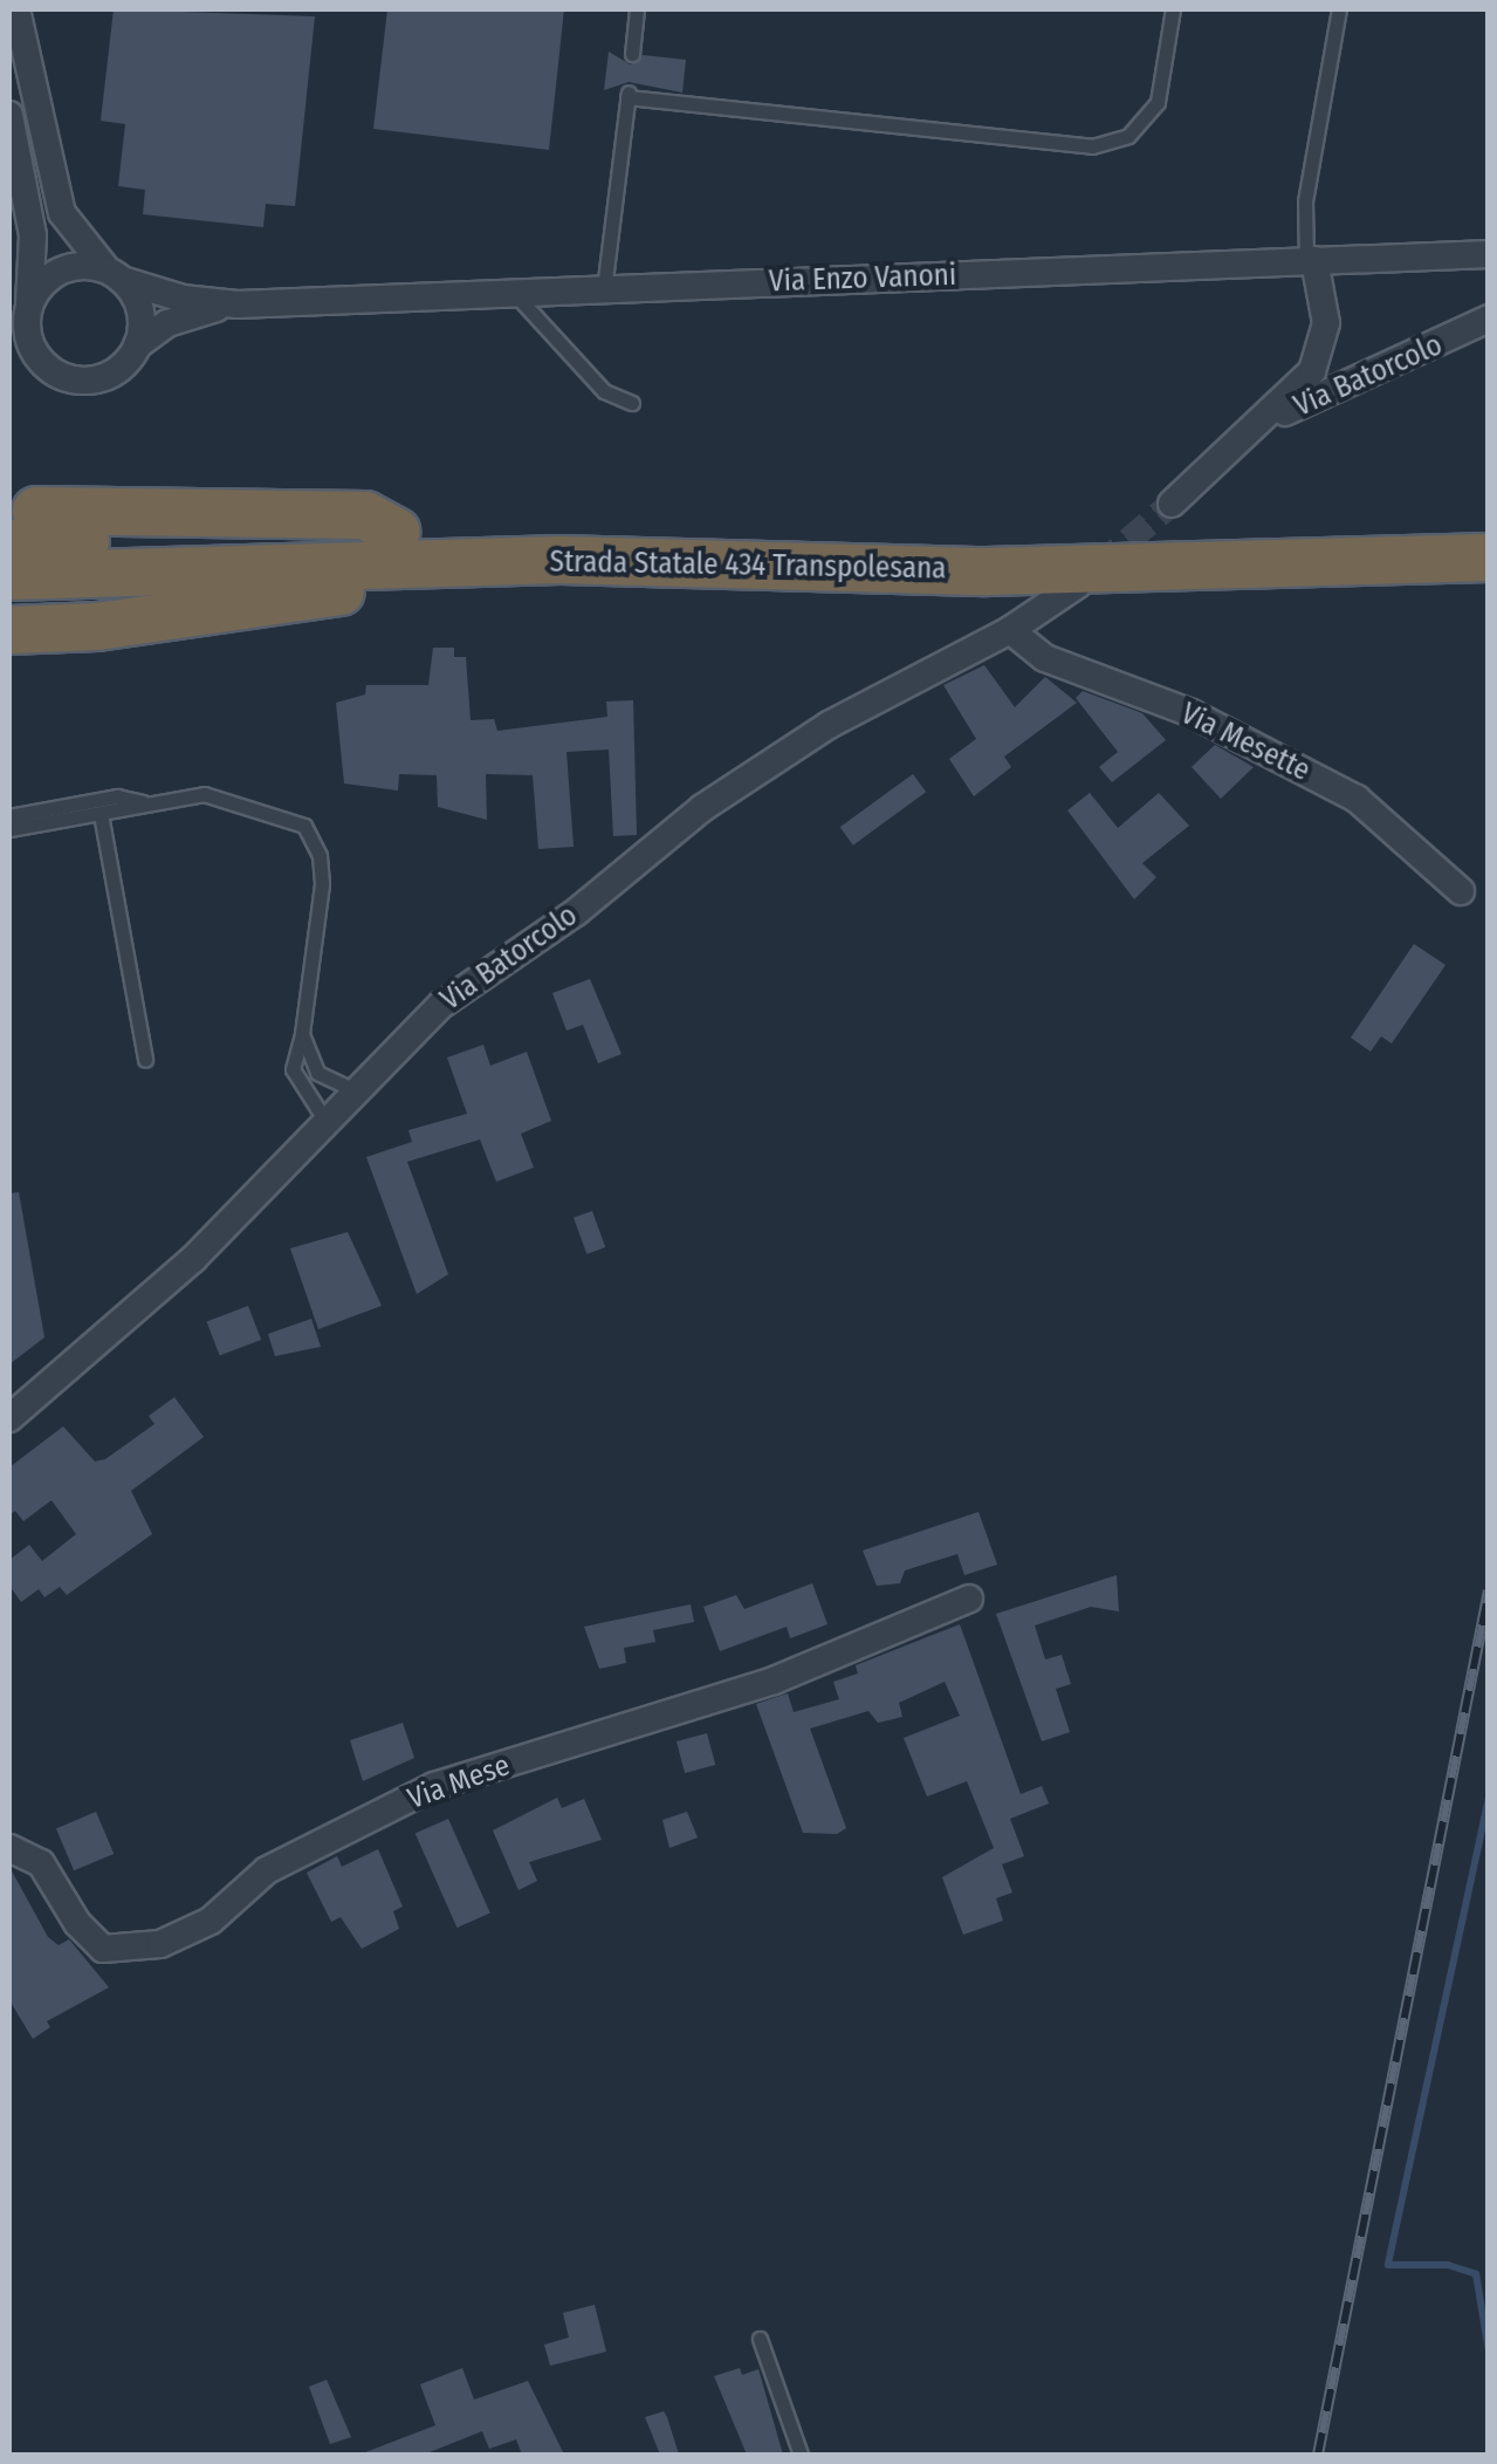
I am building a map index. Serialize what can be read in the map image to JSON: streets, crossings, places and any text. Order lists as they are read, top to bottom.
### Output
{
  "streets": {
    "highway": ["Strada Statale 434 Transpolesana"],
    "street": [
      "Via Enzo Vanoni",
      "Via Batorcolo",
      "Via Mesette",
      "Via Mese"
    ]
  },
  "crossings": [
    ["Via Enzo Vanoni", "Via Batorcolo"],
    ["Via Batorcolo", "Via Mesette"]
  ]
}
